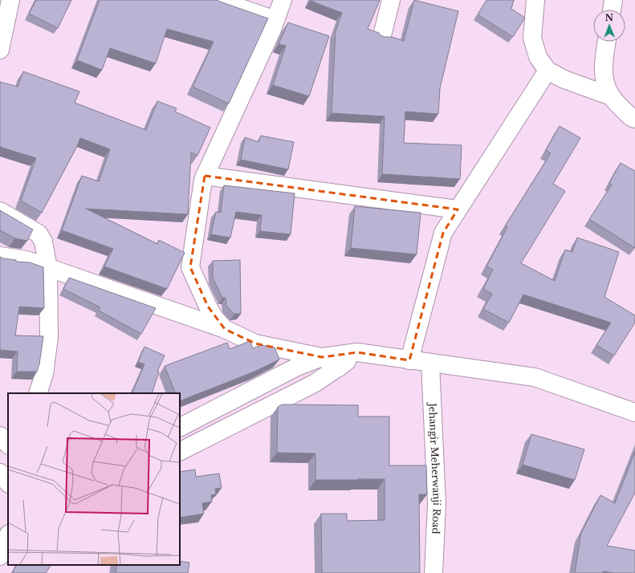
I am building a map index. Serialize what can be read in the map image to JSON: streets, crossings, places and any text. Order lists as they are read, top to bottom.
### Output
{
  "streets": {
    "street": ["Jehangir Meherwanji Road"]
  },
  "north": "top"
}
